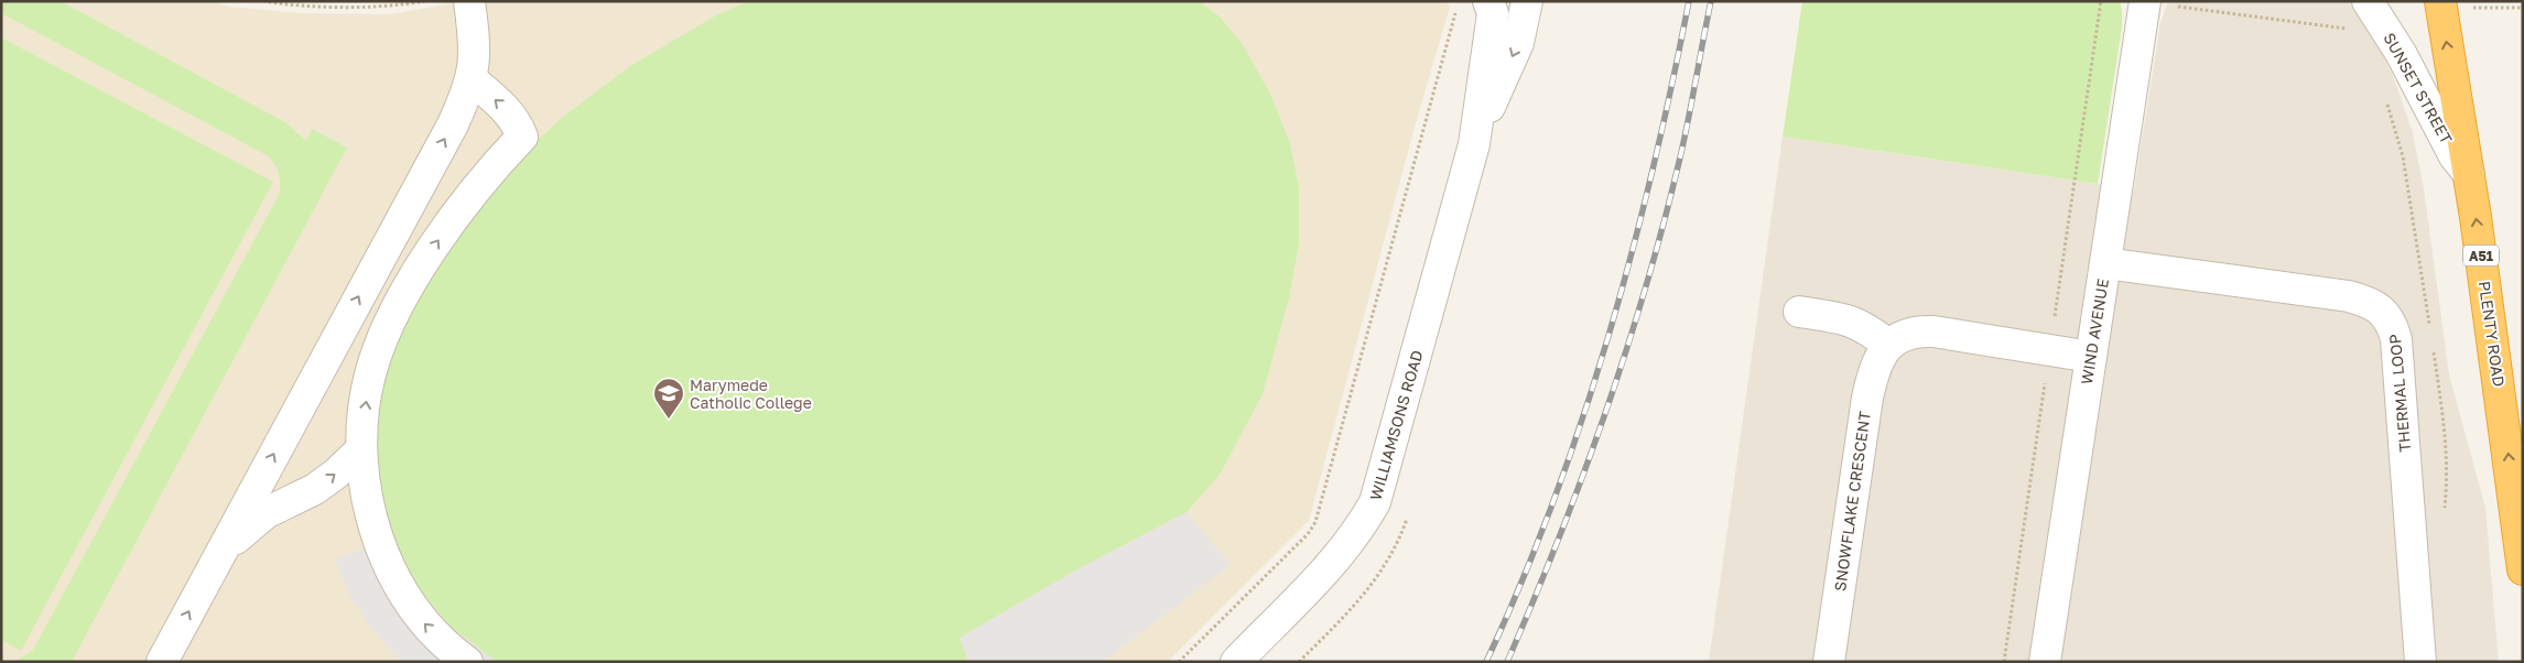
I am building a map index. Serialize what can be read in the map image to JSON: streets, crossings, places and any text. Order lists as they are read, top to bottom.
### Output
{
  "streets": {
    "highway": ["A51", "PLENTY ROAD"],
    "street": [
      "SUNSET STREET",
      "WIND AVENUE",
      "THERMAL LOOP",
      "WILLIAMSONS ROAD",
      "SNOWFLAKE CRESCENT"
    ]
  },
  "crossings": [
    ["SUNSET STREET", "PLENTY ROAD"],
    ["WIND AVENUE", "THERMAL LOOP"]
  ],
  "one_way": ["PLENTY ROAD"],
  "places": {
    "school or university": ["Marymede Catholic College"]
  }
}
